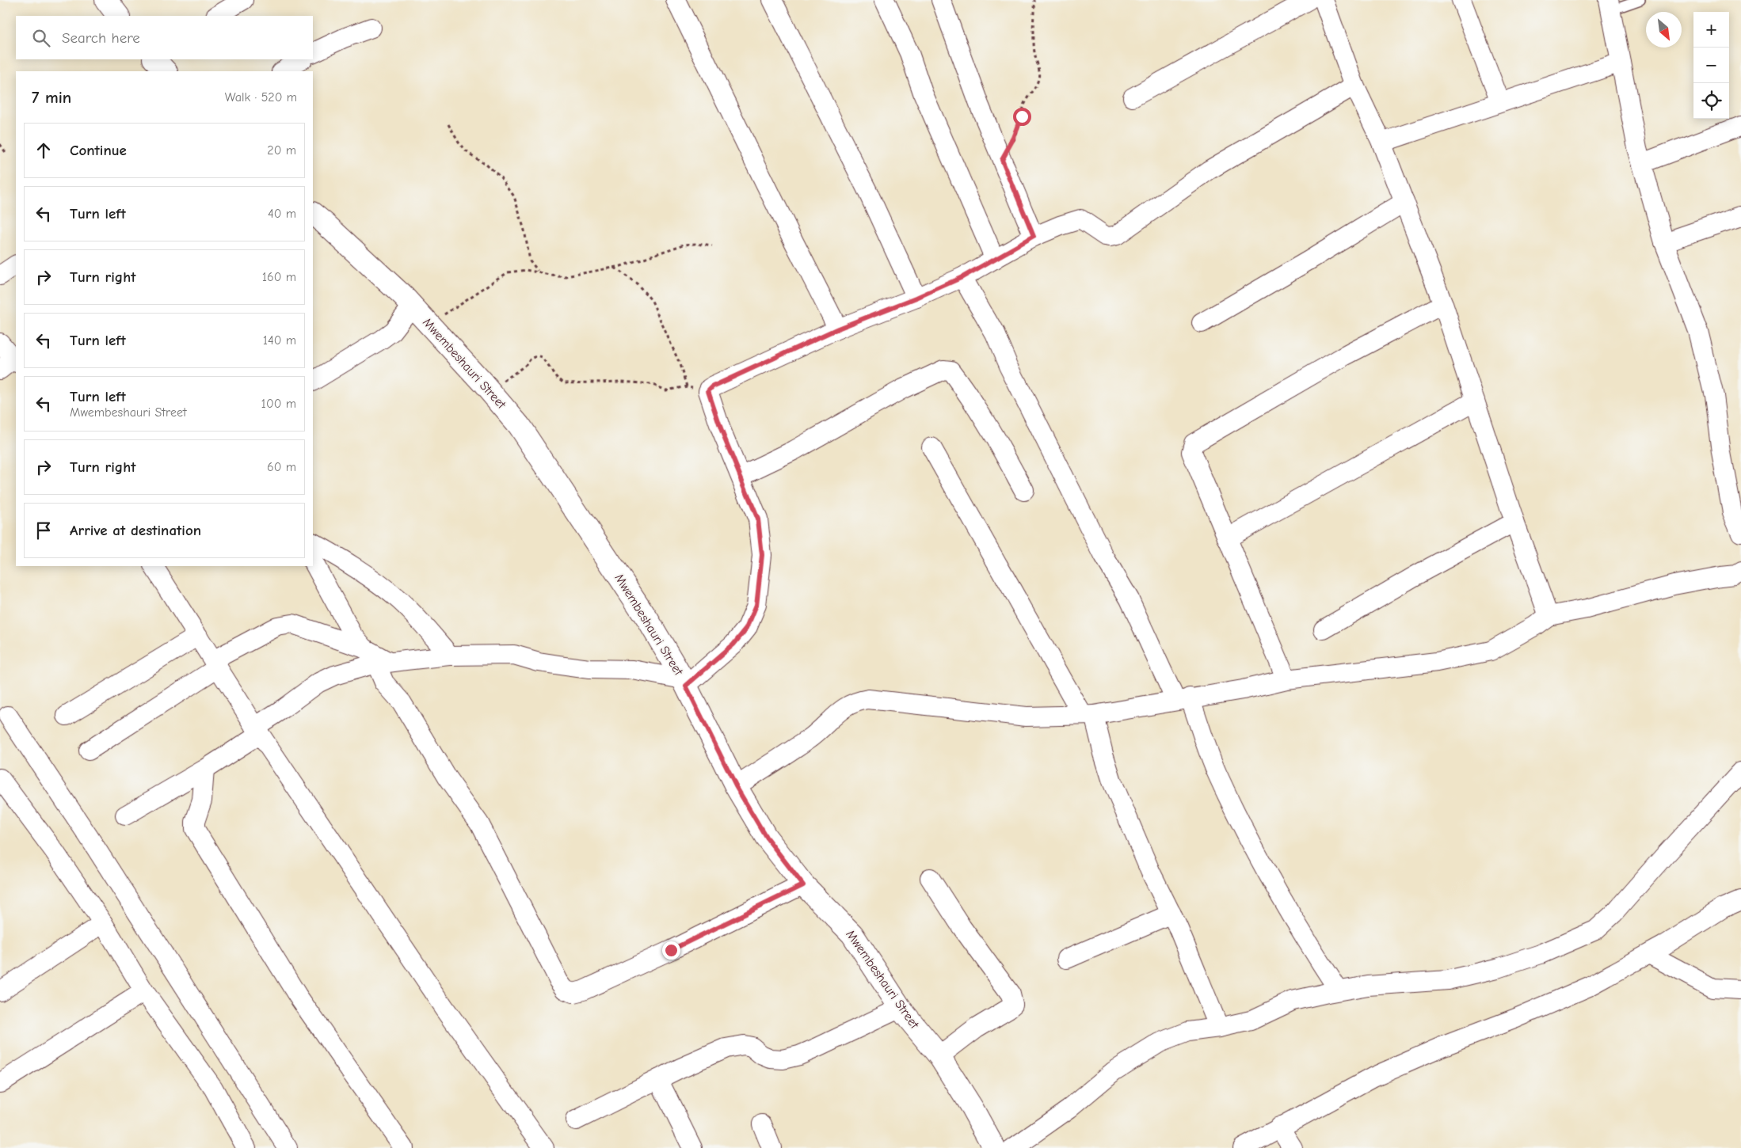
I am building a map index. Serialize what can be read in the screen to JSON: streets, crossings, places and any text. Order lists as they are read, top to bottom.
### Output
{
  "streets": {
    "street": ["Mwembeshauri Street"]
  },
  "north": "bottom right",
  "page": {
    "map_buttons": ["+", "−"],
    "search": "Search here",
    "heading": ["7 min", "Walk · 520 m"],
    "list": [
      ["Continue", "20 m"],
      ["Turn left", "40 m"],
      ["Turn right", "160 m"],
      ["Turn left", "140 m"],
      ["Turn left", "Mwembeshauri Street", "100 m"],
      ["Turn right", "60 m"],
      "Arrive at destination"
    ]
  }
}
